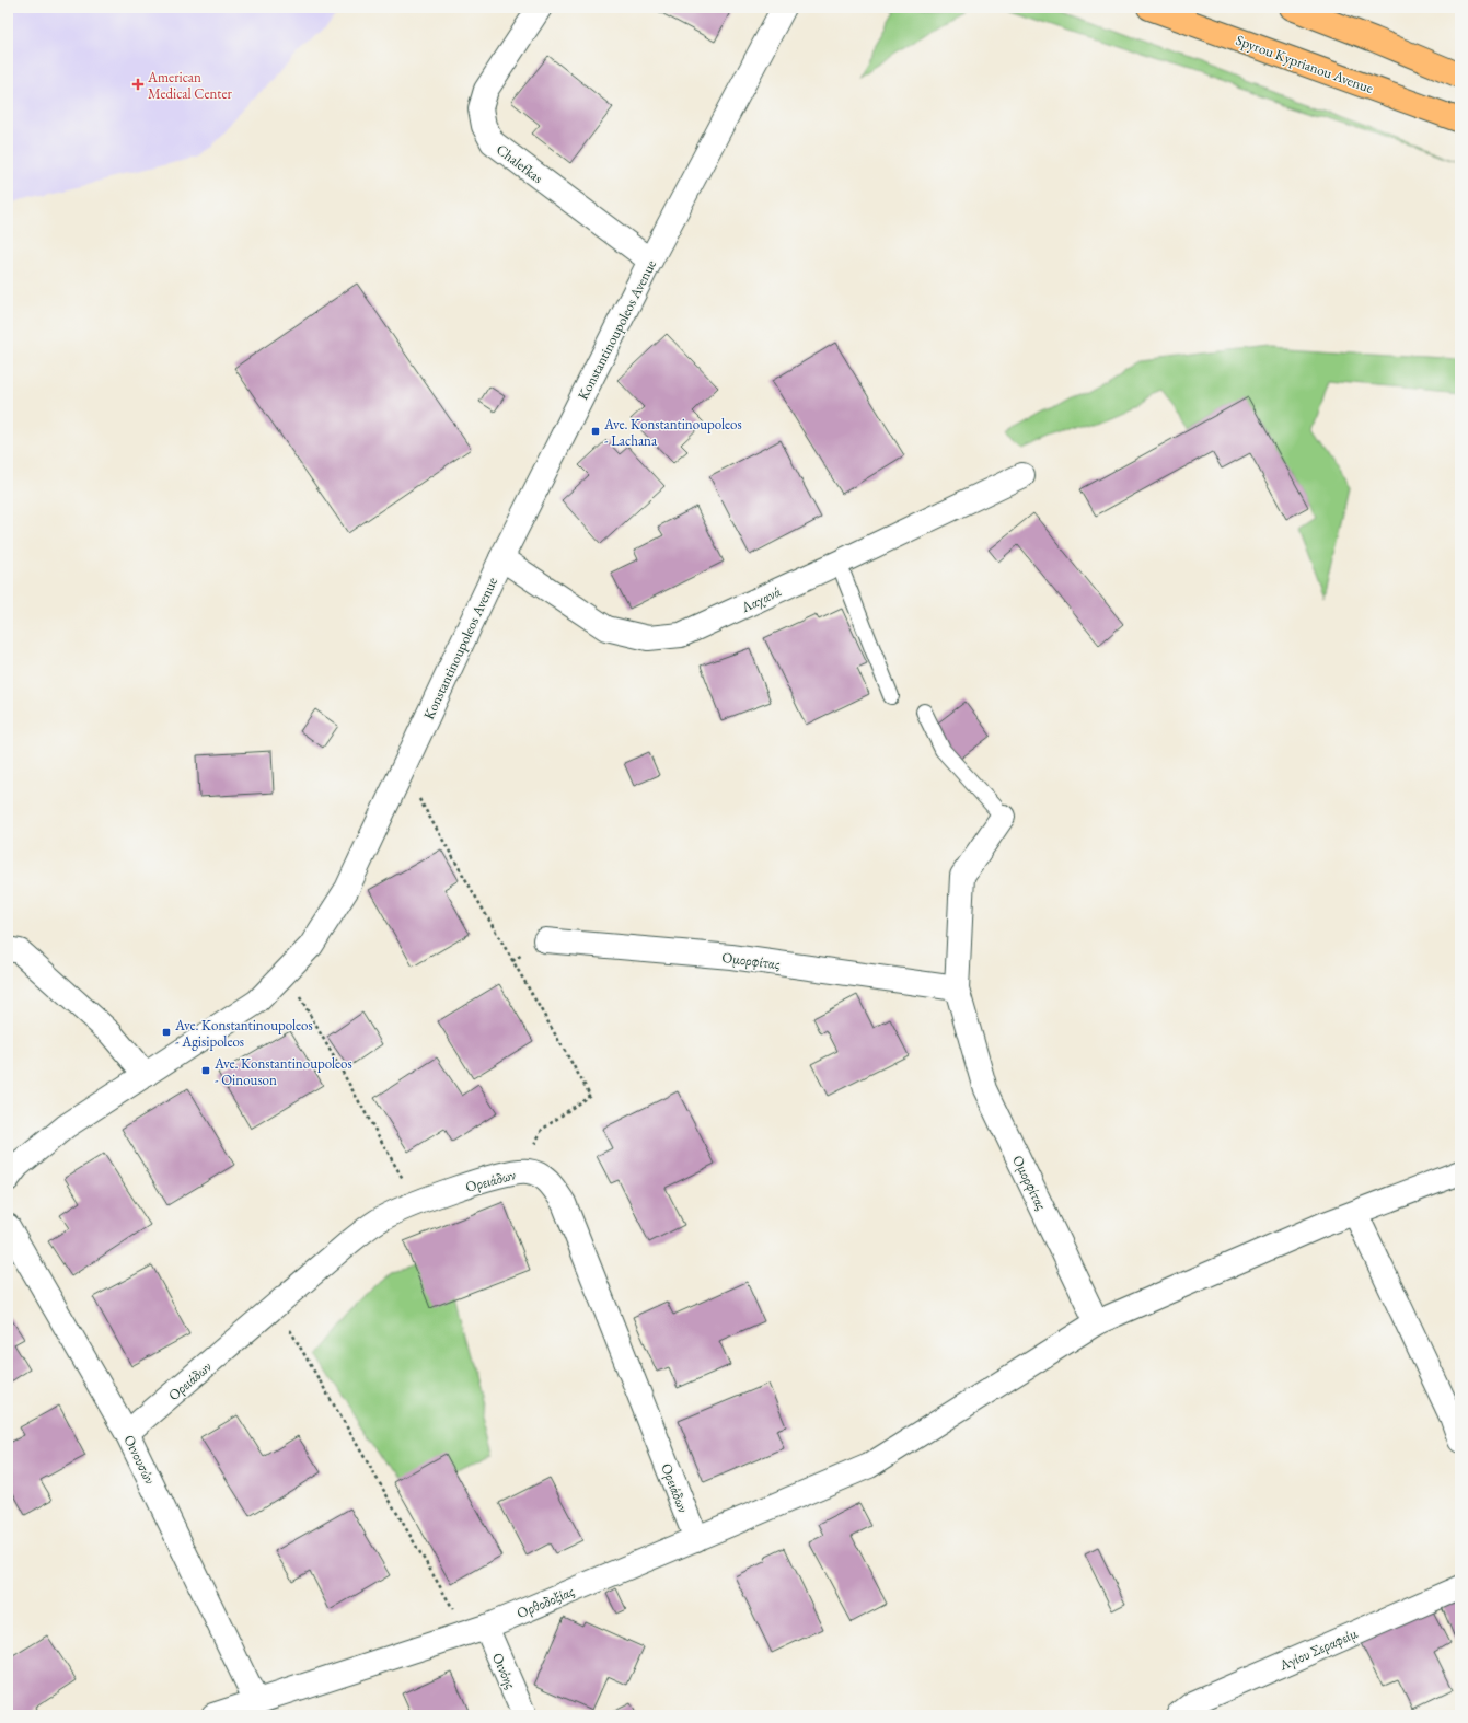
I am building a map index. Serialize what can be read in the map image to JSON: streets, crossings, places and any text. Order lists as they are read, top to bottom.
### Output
{
  "streets": {
    "main road": ["Spyrou Kyprianou Avenue"],
    "street": [
      "Chalefkas",
      "Konstantinoupoleos Avenue",
      "Λαχανά",
      "Ομορφίτας",
      "Ορειάδων",
      "Οινουσών",
      "Ορθοδοξίας",
      "Αγίου Σεραφείμ",
      "Οινόης"
    ]
  },
  "crossings": [
    ["Chalefkas", "Konstantinoupoleos Avenue"],
    ["Konstantinoupoleos Avenue", "Λαχανά"],
    ["Ομορφίτας", "Ορθοδοξίας"],
    ["Ορειάδων", "Οινουσών"],
    ["Ορειάδων", "Ορθοδοξίας"],
    ["Οινουσών", "Ορθοδοξίας"],
    ["Ορθοδοξίας", "Οινόης"]
  ],
  "places": {
    "health": ["American Medical Center"],
    "transit": ["Ave. Konstantinoupoleos - Lachana", "Ave. Konstantinoupoleos - Agisipoleos", "Ave. Konstantinoupoleos - Oinouson"]
  }
}
